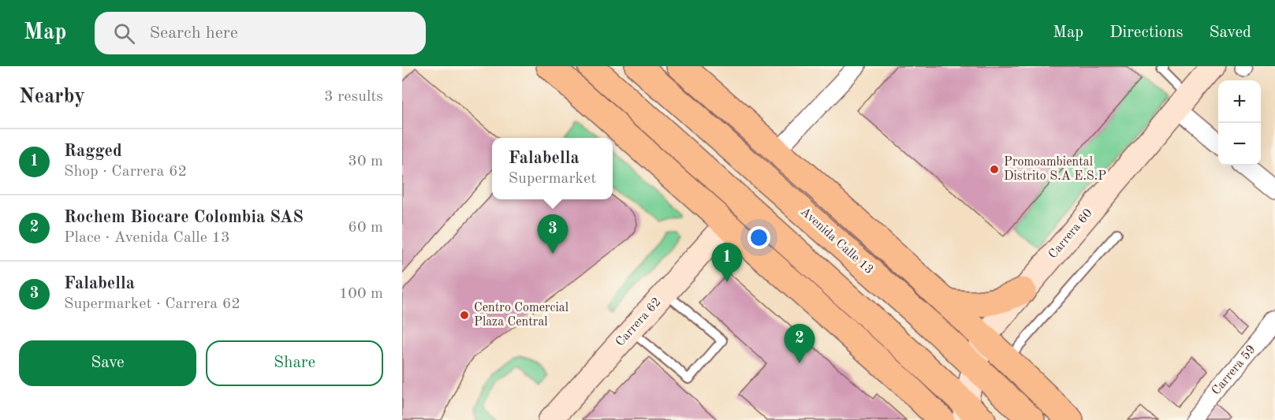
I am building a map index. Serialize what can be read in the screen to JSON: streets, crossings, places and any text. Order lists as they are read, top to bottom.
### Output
{
  "streets": {
    "main road": ["Avenida Calle 13"],
    "street": ["Carrera 60", "Carrera 62", "Carrera 59"]
  },
  "crossings": [
    ["Carrera 60", "Avenida Calle 13"]
  ],
  "places": ["Promoambiental Distrito S.A E.S.P", "Centro Comercial Plaza Central"],
  "page": {
    "header": "Map",
    "search": "Search here",
    "nav": ["Map", "Directions", "Saved"],
    "heading": ["Nearby", "3 results"],
    "map_buttons": ["+", "−"],
    "list": [
      {
        "mark": "1",
        "name": "Ragged",
        "note": "Shop · Carrera 62",
        "value": "30 m"
      },
      {
        "mark": "2",
        "name": "Rochem Biocare Colombia SAS",
        "note": "Place · Avenida Calle 13",
        "value": "60 m"
      },
      {
        "mark": "3",
        "name": "Falabella",
        "note": "Supermarket · Carrera 62",
        "value": "100 m"
      }
    ],
    "popup": ["Falabella", "Supermarket"],
    "pins": ["3", "1", "2"],
    "buttons": ["Save", "Share"]
  }
}
